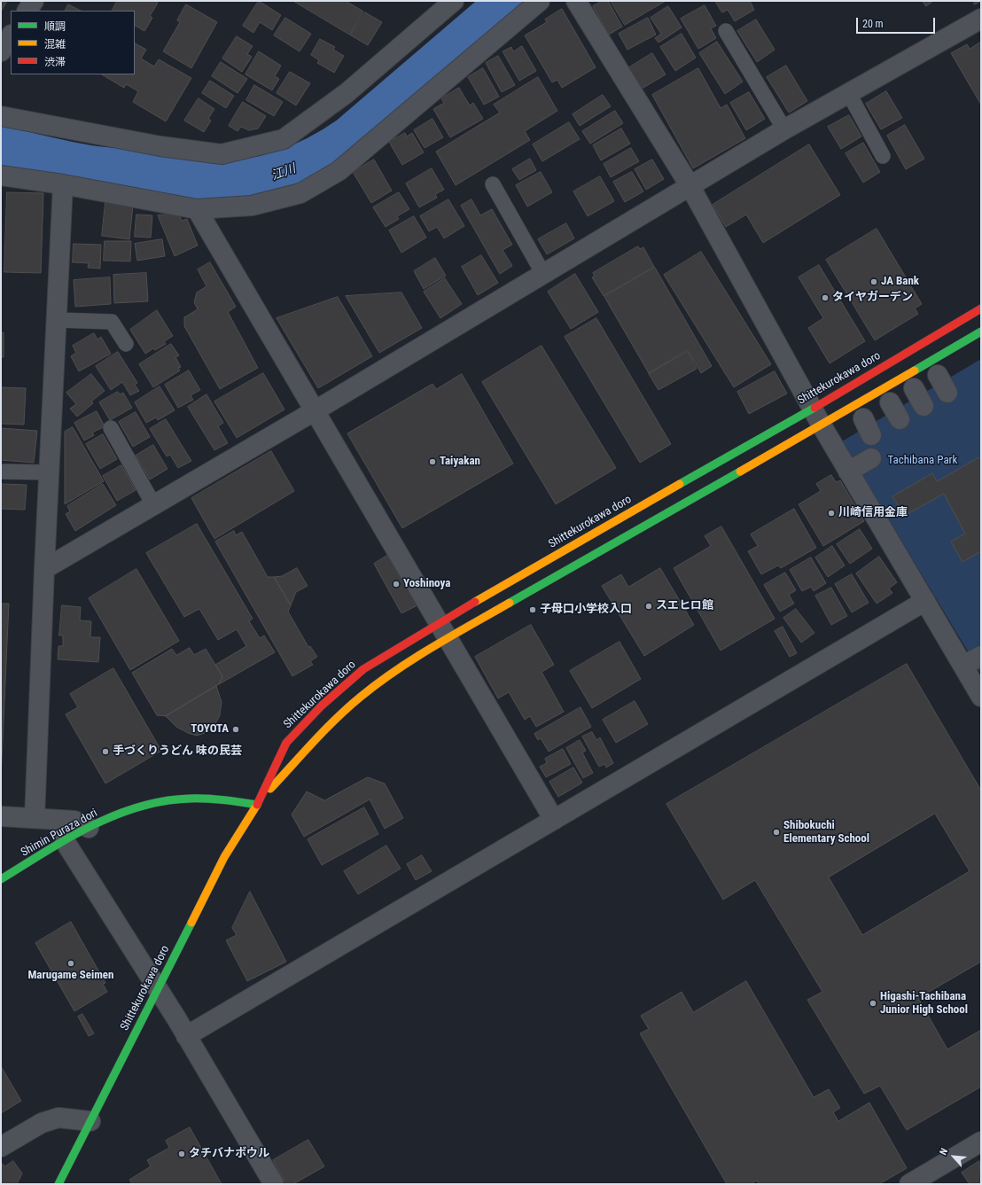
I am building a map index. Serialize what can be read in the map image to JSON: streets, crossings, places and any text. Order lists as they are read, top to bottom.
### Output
{
  "streets": {
    "main road": ["Shittekurokawa doro", "Shimin Puraza dori"]
  },
  "crossings": [
    ["Shittekurokawa doro", "Shimin Puraza dori"]
  ],
  "water": ["江川"],
  "parks": ["Tachibana Park"],
  "places": [
    "JA Bank",
    "タイヤガーデン",
    "Taiyakan",
    "川崎信用金庫",
    "Yoshinoya",
    "スエヒロ館",
    "子母口小学校入口",
    "TOYOTA",
    "手づくりうどん 味の民芸",
    "Shibokuchi Elementary School",
    "Marugame Seimen",
    "Higashi-Tachibana Junior High School",
    "タチバナボウル"
  ],
  "legend": ["順調", "混雑", "渋滞"],
  "scale_bar": "20 m",
  "north": "top left"
}
